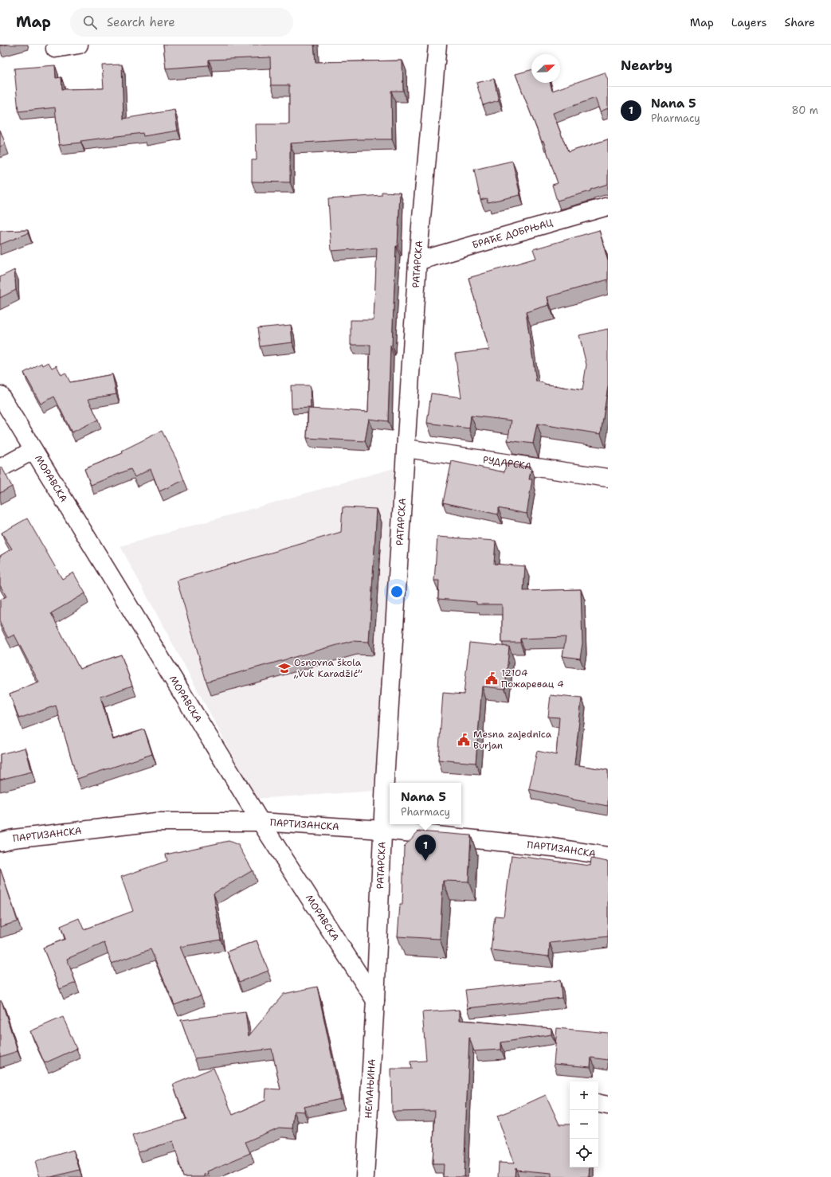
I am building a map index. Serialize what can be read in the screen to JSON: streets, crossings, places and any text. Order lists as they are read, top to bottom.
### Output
{
  "streets": {
    "street": [
      "БРАЋЕ ДОБРЊАЦ",
      "РАТАРСКА",
      "РУДАРСКА",
      "МОРАВСКА",
      "ПАРТИЗАНСКА",
      "НЕМАЊИНА"
    ]
  },
  "crossings": [
    ["БРАЋЕ ДОБРЊАЦ", "РАТАРСКА"],
    ["РАТАРСКА", "РУДАРСКА"],
    ["РАТАРСКА", "МОРАВСКА"],
    ["РАТАРСКА", "ПАРТИЗАНСКА"],
    ["РАТАРСКА", "НЕМАЊИНА"],
    ["МОРАВСКА", "ПАРТИЗАНСКА"],
    ["МОРАВСКА", "НЕМАЊИНА"]
  ],
  "places": {
    "school or university": ["Osnovna škola „Vuk Karadžić”"],
    "public building": ["12104 Пожаревац 4", "Mesna zajednica Burjan"]
  },
  "north": "top right",
  "page": {
    "header": "Map",
    "search": "Search here",
    "nav": ["Map", "Layers", "Share"],
    "heading": "Nearby",
    "list": [
      {
        "mark": "1",
        "name": "Nana 5",
        "note": "Pharmacy",
        "value": "80 m"
      }
    ],
    "popup": ["Nana 5", "Pharmacy"],
    "pins": "1",
    "map_buttons": ["+", "−"]
  }
}
